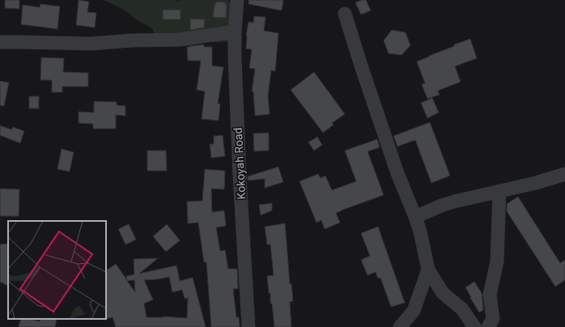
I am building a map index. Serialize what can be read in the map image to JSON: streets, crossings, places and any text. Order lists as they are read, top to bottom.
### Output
{
  "streets": {
    "street": ["Kokoyah Road"]
  }
}
